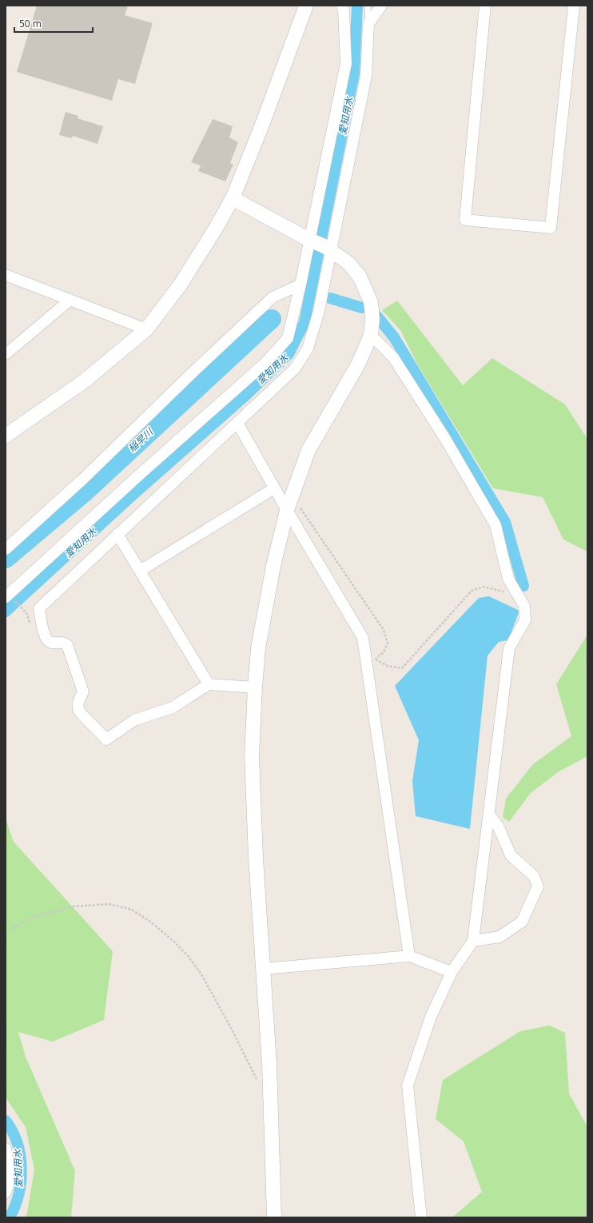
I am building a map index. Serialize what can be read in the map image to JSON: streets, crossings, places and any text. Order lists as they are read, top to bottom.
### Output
{
  "water": ["愛知用水", "稲早川"],
  "scale_bar": "50 m"
}
